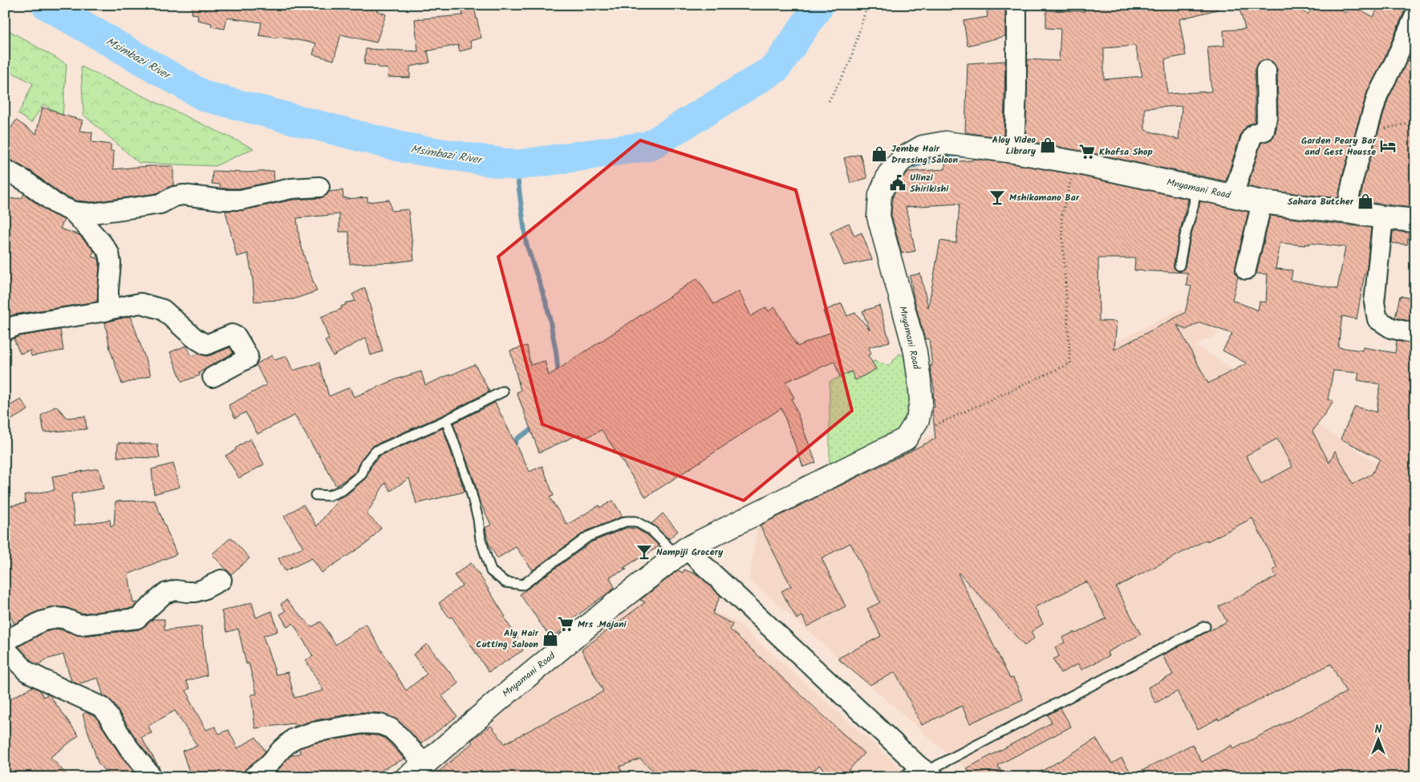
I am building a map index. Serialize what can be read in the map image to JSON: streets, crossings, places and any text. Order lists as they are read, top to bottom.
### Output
{
  "streets": {
    "street": ["Mnyamani Road"]
  },
  "water": ["Msimbazi River"],
  "places": {
    "shop": [
      "Aloy Video Library",
      "Jembe Hair Dressing Saloon",
      "Sahara Butcher",
      "Aly Hair Cutting Saloon"
    ],
    "hotel": ["Garden Peary Bar and Gest Housse"],
    "supermarket": ["Khafsa Shop", "Mrs .Majani"],
    "public building": ["Ulinzi Shirikishi"],
    "bar": ["Mshikamano Bar", "Nampiji Grocery"]
  },
  "north": "top"
}
